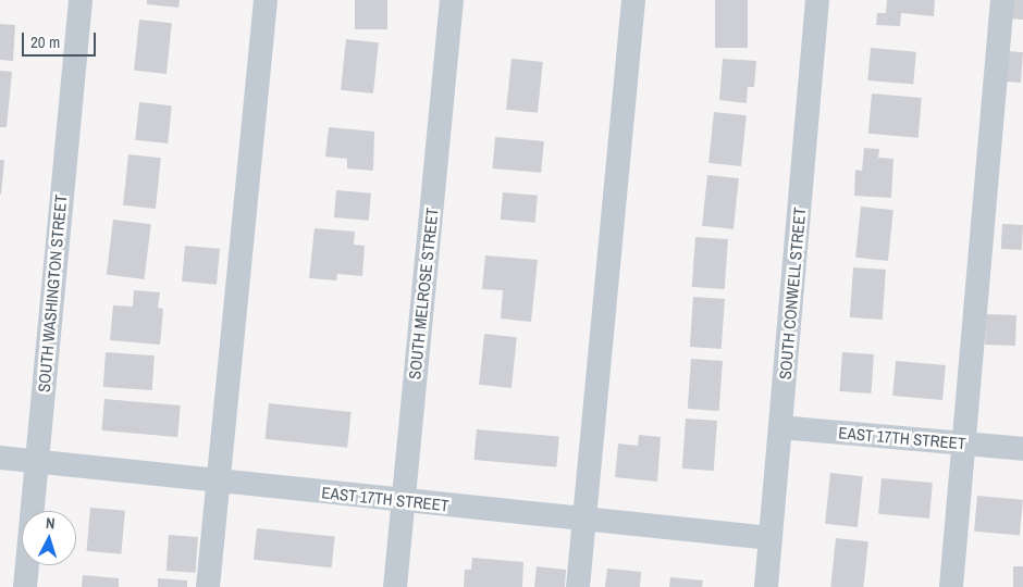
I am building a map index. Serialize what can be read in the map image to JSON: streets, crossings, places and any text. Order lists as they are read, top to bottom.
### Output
{
  "streets": {
    "street": [
      "SOUTH WASHINGTON STREET",
      "SOUTH MELROSE STREET",
      "SOUTH CONWELL STREET",
      "EAST 17TH STREET"
    ]
  },
  "crossings": [
    ["SOUTH WASHINGTON STREET", "EAST 17TH STREET"],
    ["SOUTH MELROSE STREET", "EAST 17TH STREET"],
    ["SOUTH CONWELL STREET", "EAST 17TH STREET"]
  ],
  "scale_bar": "20 m",
  "north": "top"
}
